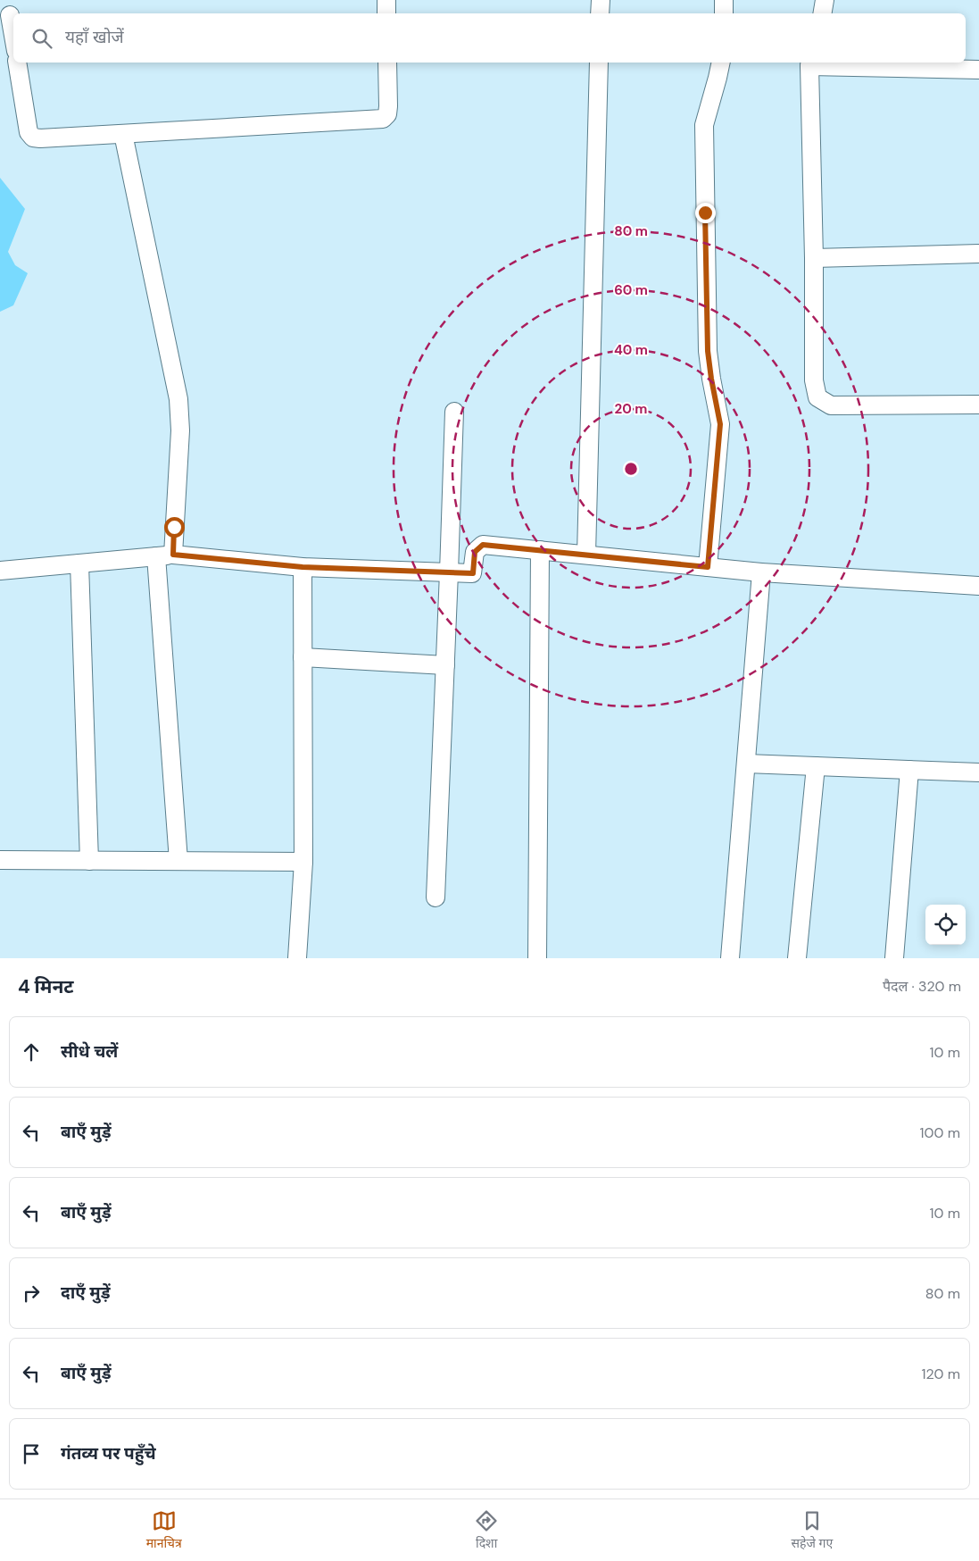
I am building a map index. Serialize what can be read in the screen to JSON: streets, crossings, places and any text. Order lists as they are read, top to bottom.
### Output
{
  "page": {
    "search": "यहाँ खोजें",
    "heading": ["4 मिनट", "पैदल · 320 m"],
    "list": [
      ["सीधे चलें", "10 m"],
      ["बाएँ मुड़ें", "100 m"],
      ["बाएँ मुड़ें", "10 m"],
      ["दाएँ मुड़ें", "80 m"],
      ["बाएँ मुड़ें", "120 m"],
      "गंतव्य पर पहुँचे"
    ],
    "nav": ["मानचित्र", "दिशा", "सहेजे गए"]
  },
  "rings": [
    "80 m",
    "60 m",
    "40 m",
    "20 m"
  ]
}
